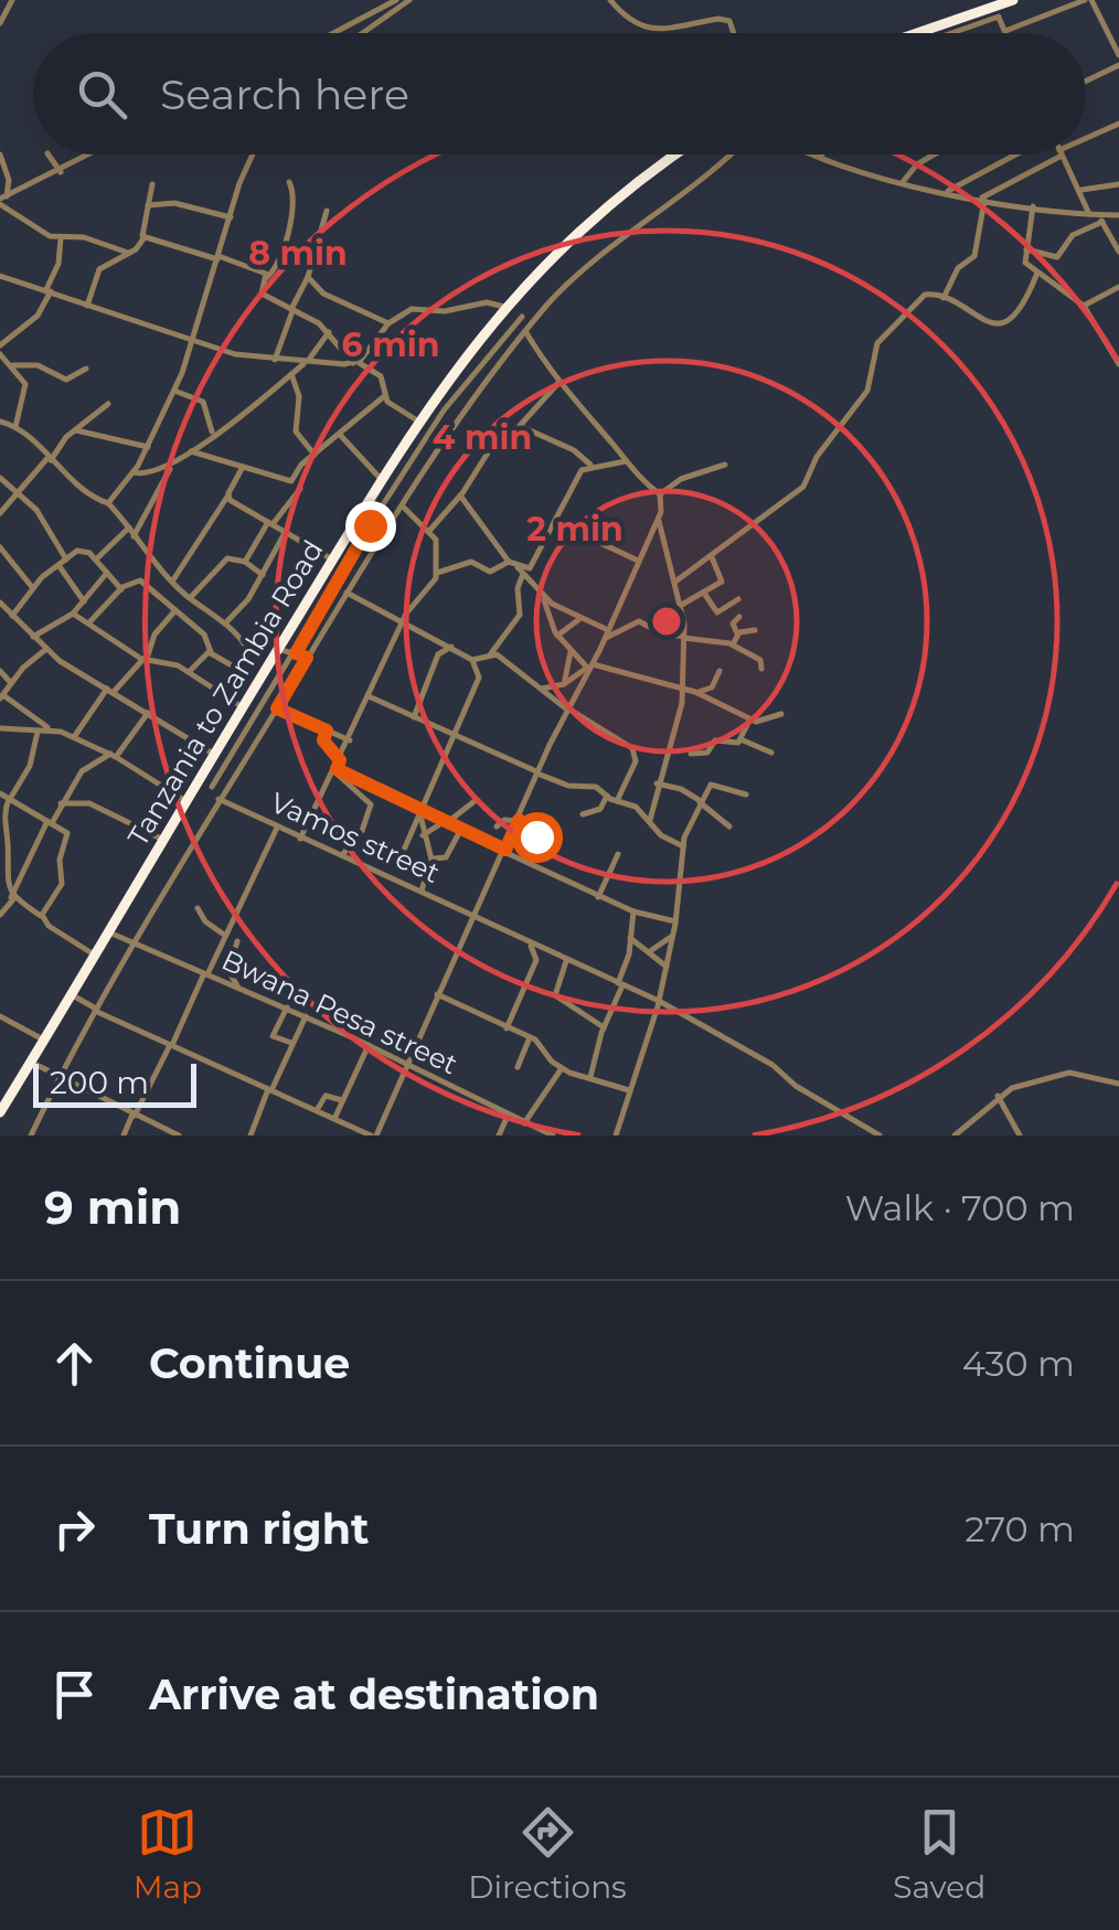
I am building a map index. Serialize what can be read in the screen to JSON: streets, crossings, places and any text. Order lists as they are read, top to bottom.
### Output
{
  "streets": {
    "highway": ["Tanzania to Zambia Road"],
    "street": ["Vamos street", "Bwana Pesa street"]
  },
  "crossings": [
    ["Tanzania to Zambia Road", "Vamos street"],
    ["Tanzania to Zambia Road", "Bwana Pesa street"]
  ],
  "scale_bar": "200 m",
  "page": {
    "search": "Search here",
    "scale": "200 m",
    "heading": ["9 min", "Walk · 700 m"],
    "list": [
      ["Continue", "430 m"],
      ["Turn right", "270 m"],
      "Arrive at destination"
    ],
    "nav": ["Map", "Directions", "Saved"]
  },
  "rings": [
    "8 min",
    "6 min",
    "4 min",
    "2 min"
  ]
}
